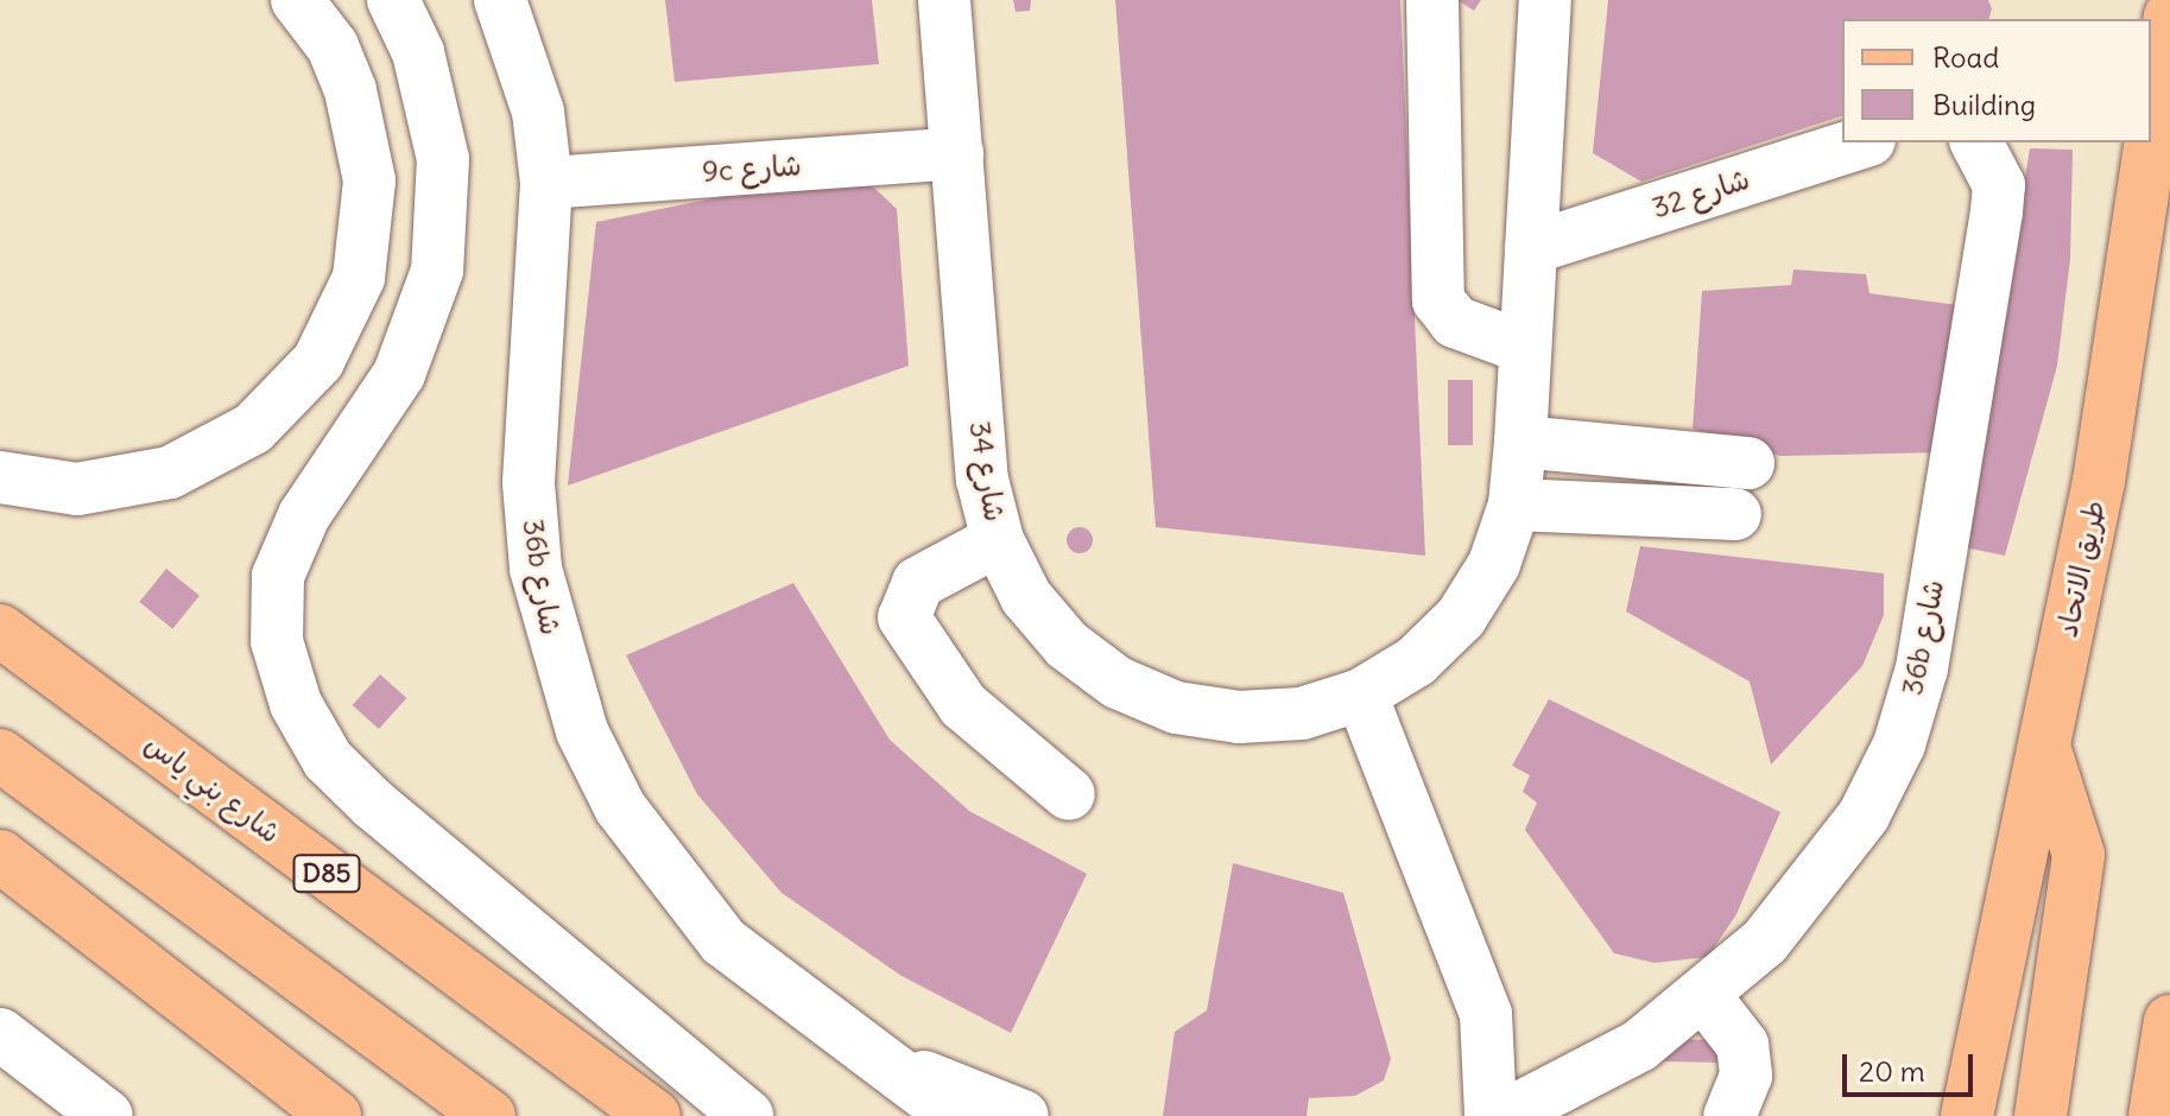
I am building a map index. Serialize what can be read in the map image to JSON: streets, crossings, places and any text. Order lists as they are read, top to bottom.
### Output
{
  "streets": {
    "main road": ["طريق الاتحاد", "شارع بني ياس", "D85"],
    "street": [
      "9c شارع",
      "شارع 32",
      "شارع 34",
      "36b شارع"
    ]
  },
  "crossings": [
    ["9c شارع", "شارع 34"],
    ["9c شارع", "36b شارع"],
    ["شارع 32", "شارع 34"]
  ],
  "legend": ["Road", "Building"],
  "scale_bar": "20 m"
}
